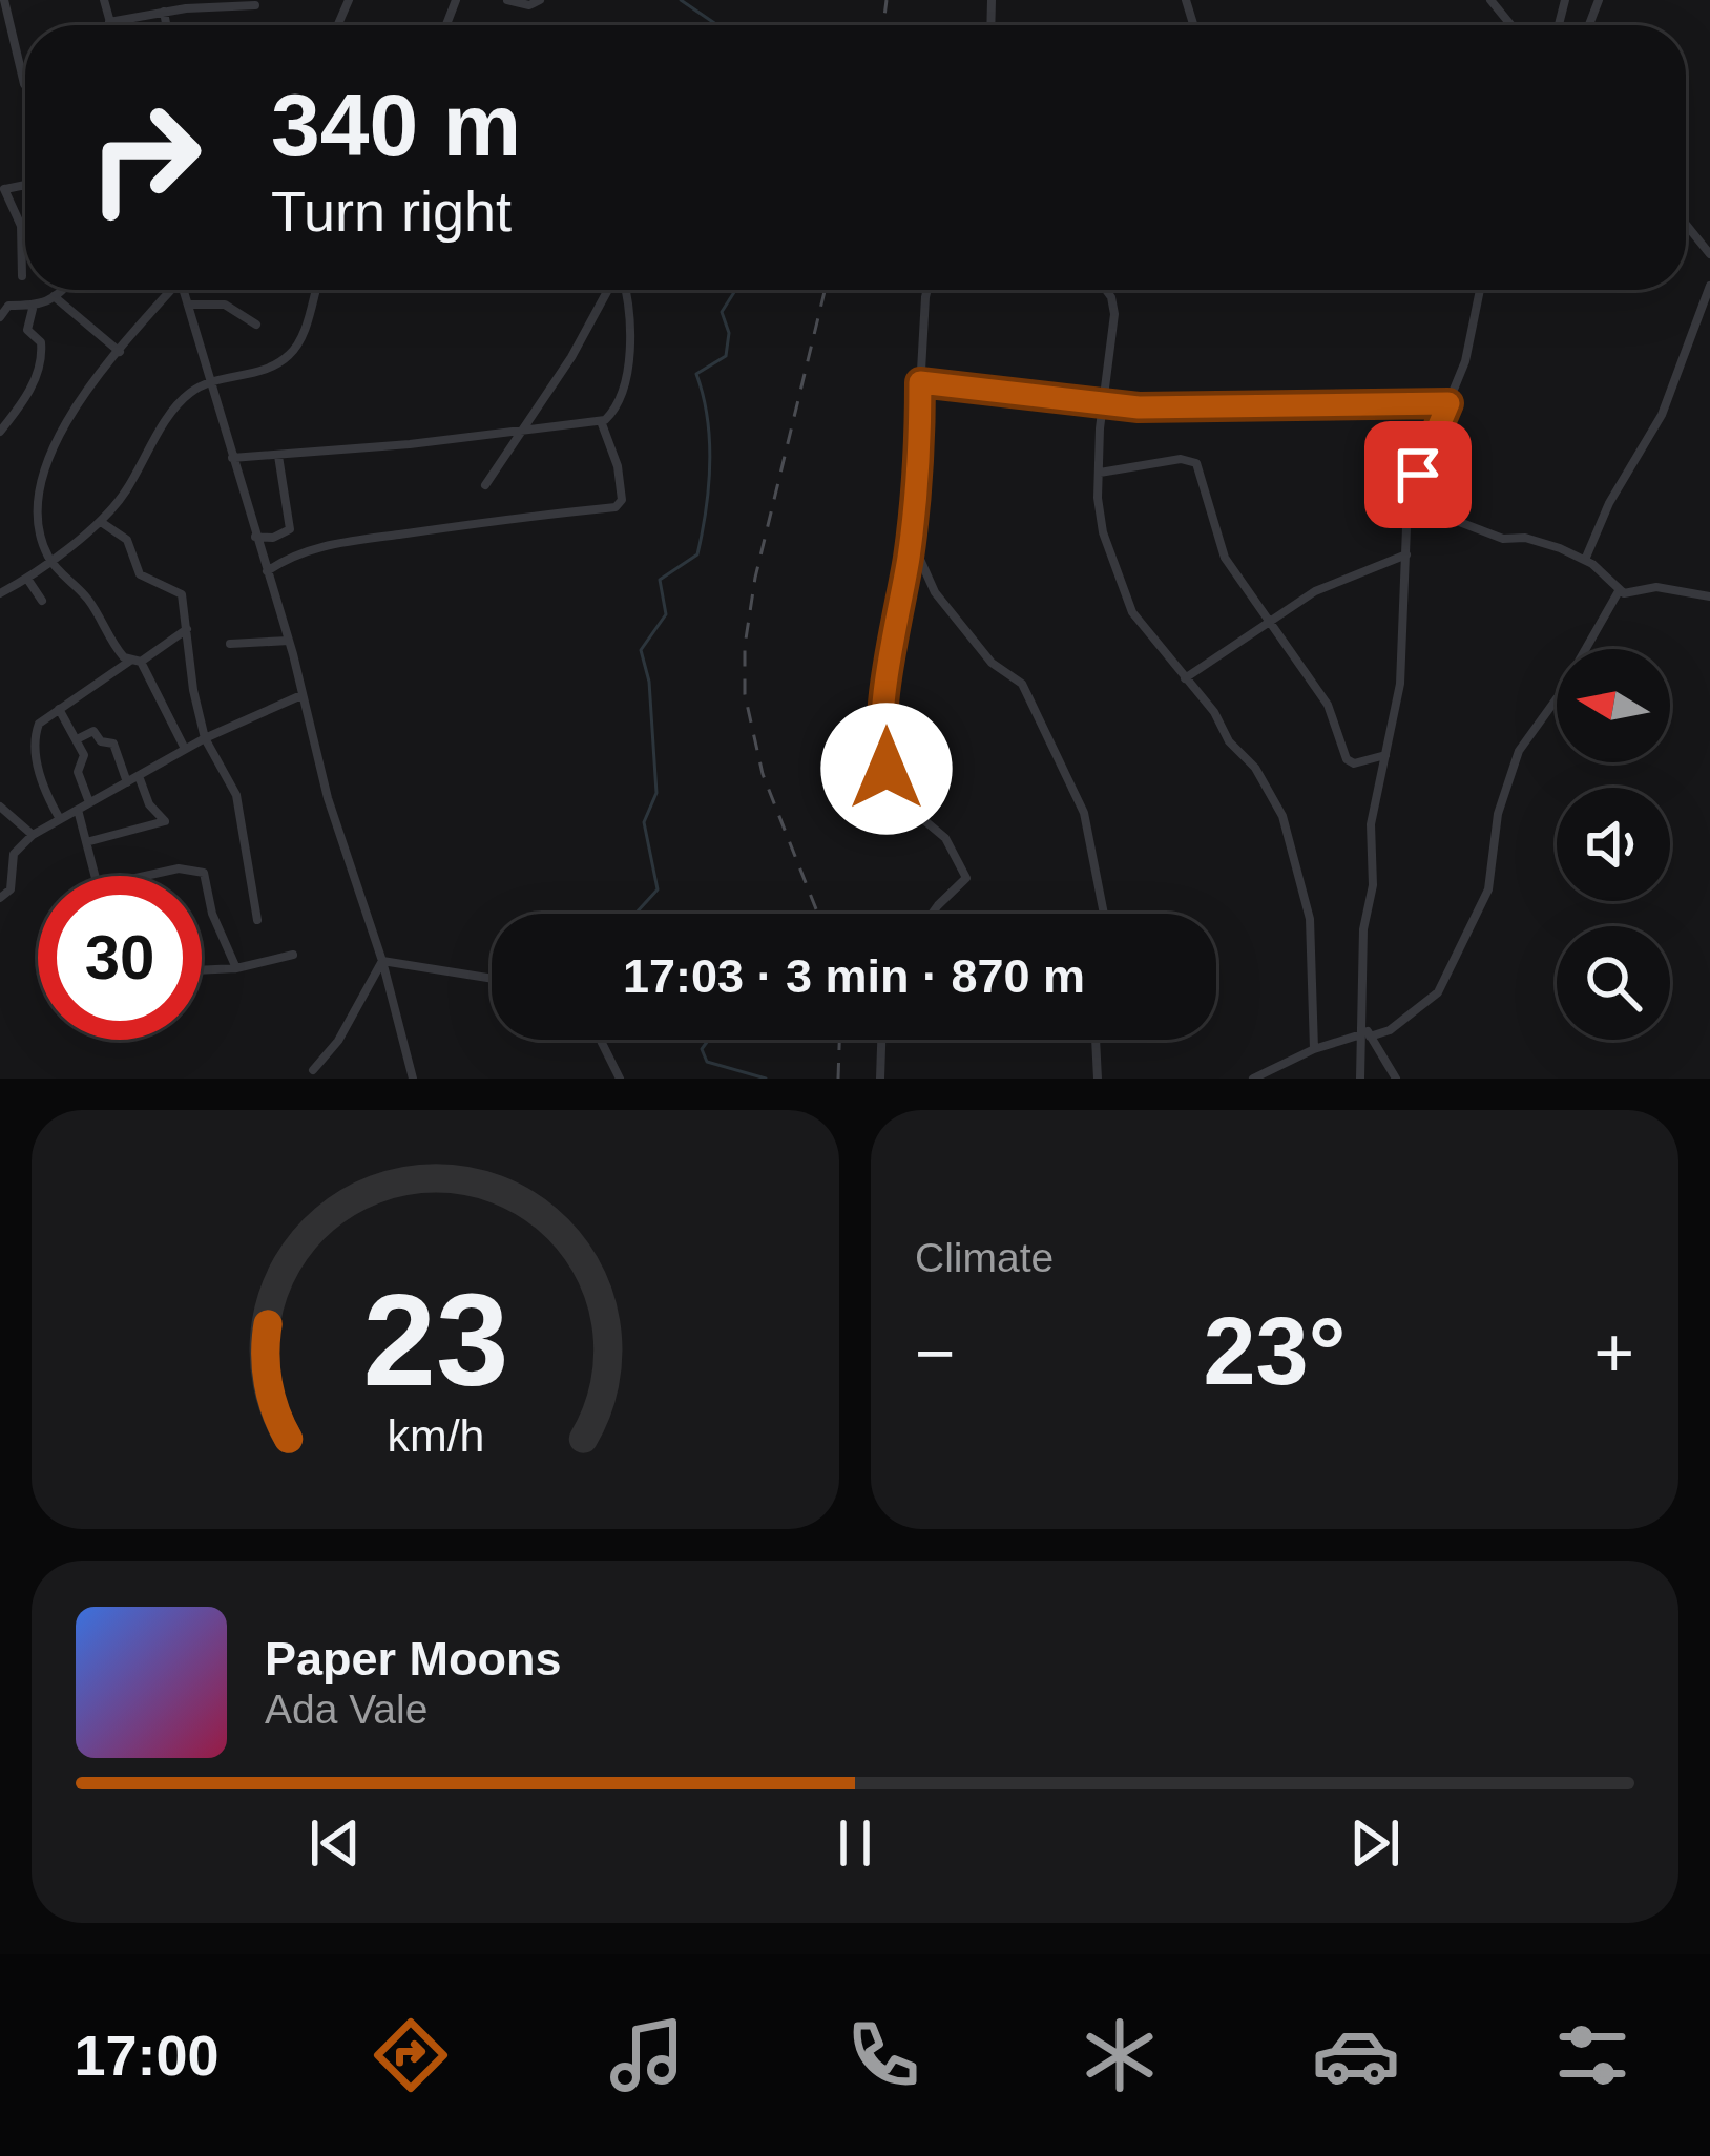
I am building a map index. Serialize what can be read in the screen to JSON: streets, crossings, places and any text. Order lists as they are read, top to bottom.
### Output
{
  "north": "left",
  "page": {
    "turn": ["340 m", "Turn right"],
    "limit": "30",
    "trip": "17:03 · 3 min · 870 m",
    "tile": "Climate",
    "heat": ["−", "23°", "+"],
    "song": ["Paper Moons", "Ada Vale"],
    "tabs": "17:00",
    "gauge": ["23", "km/h"]
  }
}
